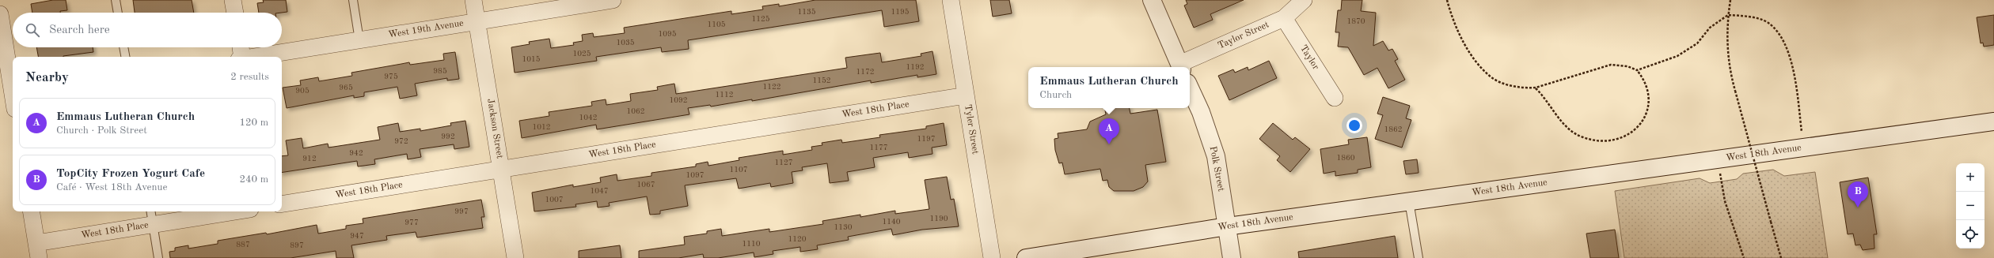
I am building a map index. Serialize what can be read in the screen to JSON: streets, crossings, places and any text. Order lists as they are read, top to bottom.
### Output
{
  "streets": {
    "main road": ["West 18th Avenue", "Polk Street"],
    "street": [
      "West 19th Avenue",
      "Taylor Street",
      "Taylor",
      "West 18th Place",
      "Jackson Street",
      "Tyler Street"
    ]
  },
  "crossings": [
    ["West 19th Avenue", "Jackson Street"],
    ["Taylor Street", "Taylor"],
    ["West 18th Place", "Jackson Street"],
    ["West 18th Place", "Tyler Street"],
    ["West 18th Avenue", "Polk Street"]
  ],
  "house_numbers": [
    "1135",
    "1195",
    "1125",
    "1870",
    "1105",
    "1095",
    "1035",
    "1025",
    "1015",
    "1192",
    "985",
    "1172",
    "975",
    "1152",
    "1122",
    "965",
    "905",
    "1112",
    "1092",
    "1062",
    "1042",
    "1012",
    "1862",
    "992",
    "1197",
    "972",
    "1177",
    "942",
    "1860",
    "912",
    "1127",
    "1107",
    "1097",
    "1067",
    "1047",
    "1007",
    "997",
    "1190",
    "1140",
    "977",
    "1130",
    "947",
    "1120",
    "1110",
    "887",
    "897"
  ],
  "page": {
    "search": "Search here",
    "heading": ["Nearby", "2 results"],
    "popup": ["Emmaus Lutheran Church", "Church"],
    "list": [
      {
        "mark": "A",
        "name": "Emmaus Lutheran Church",
        "note": "Church · Polk Street",
        "value": "120 m"
      },
      {
        "mark": "B",
        "name": "TopCity Frozen Yogurt Cafe",
        "note": "Café · West 18th Avenue",
        "value": "240 m"
      }
    ],
    "pins": ["A", "B"],
    "map_buttons": ["+", "−"]
  }
}
